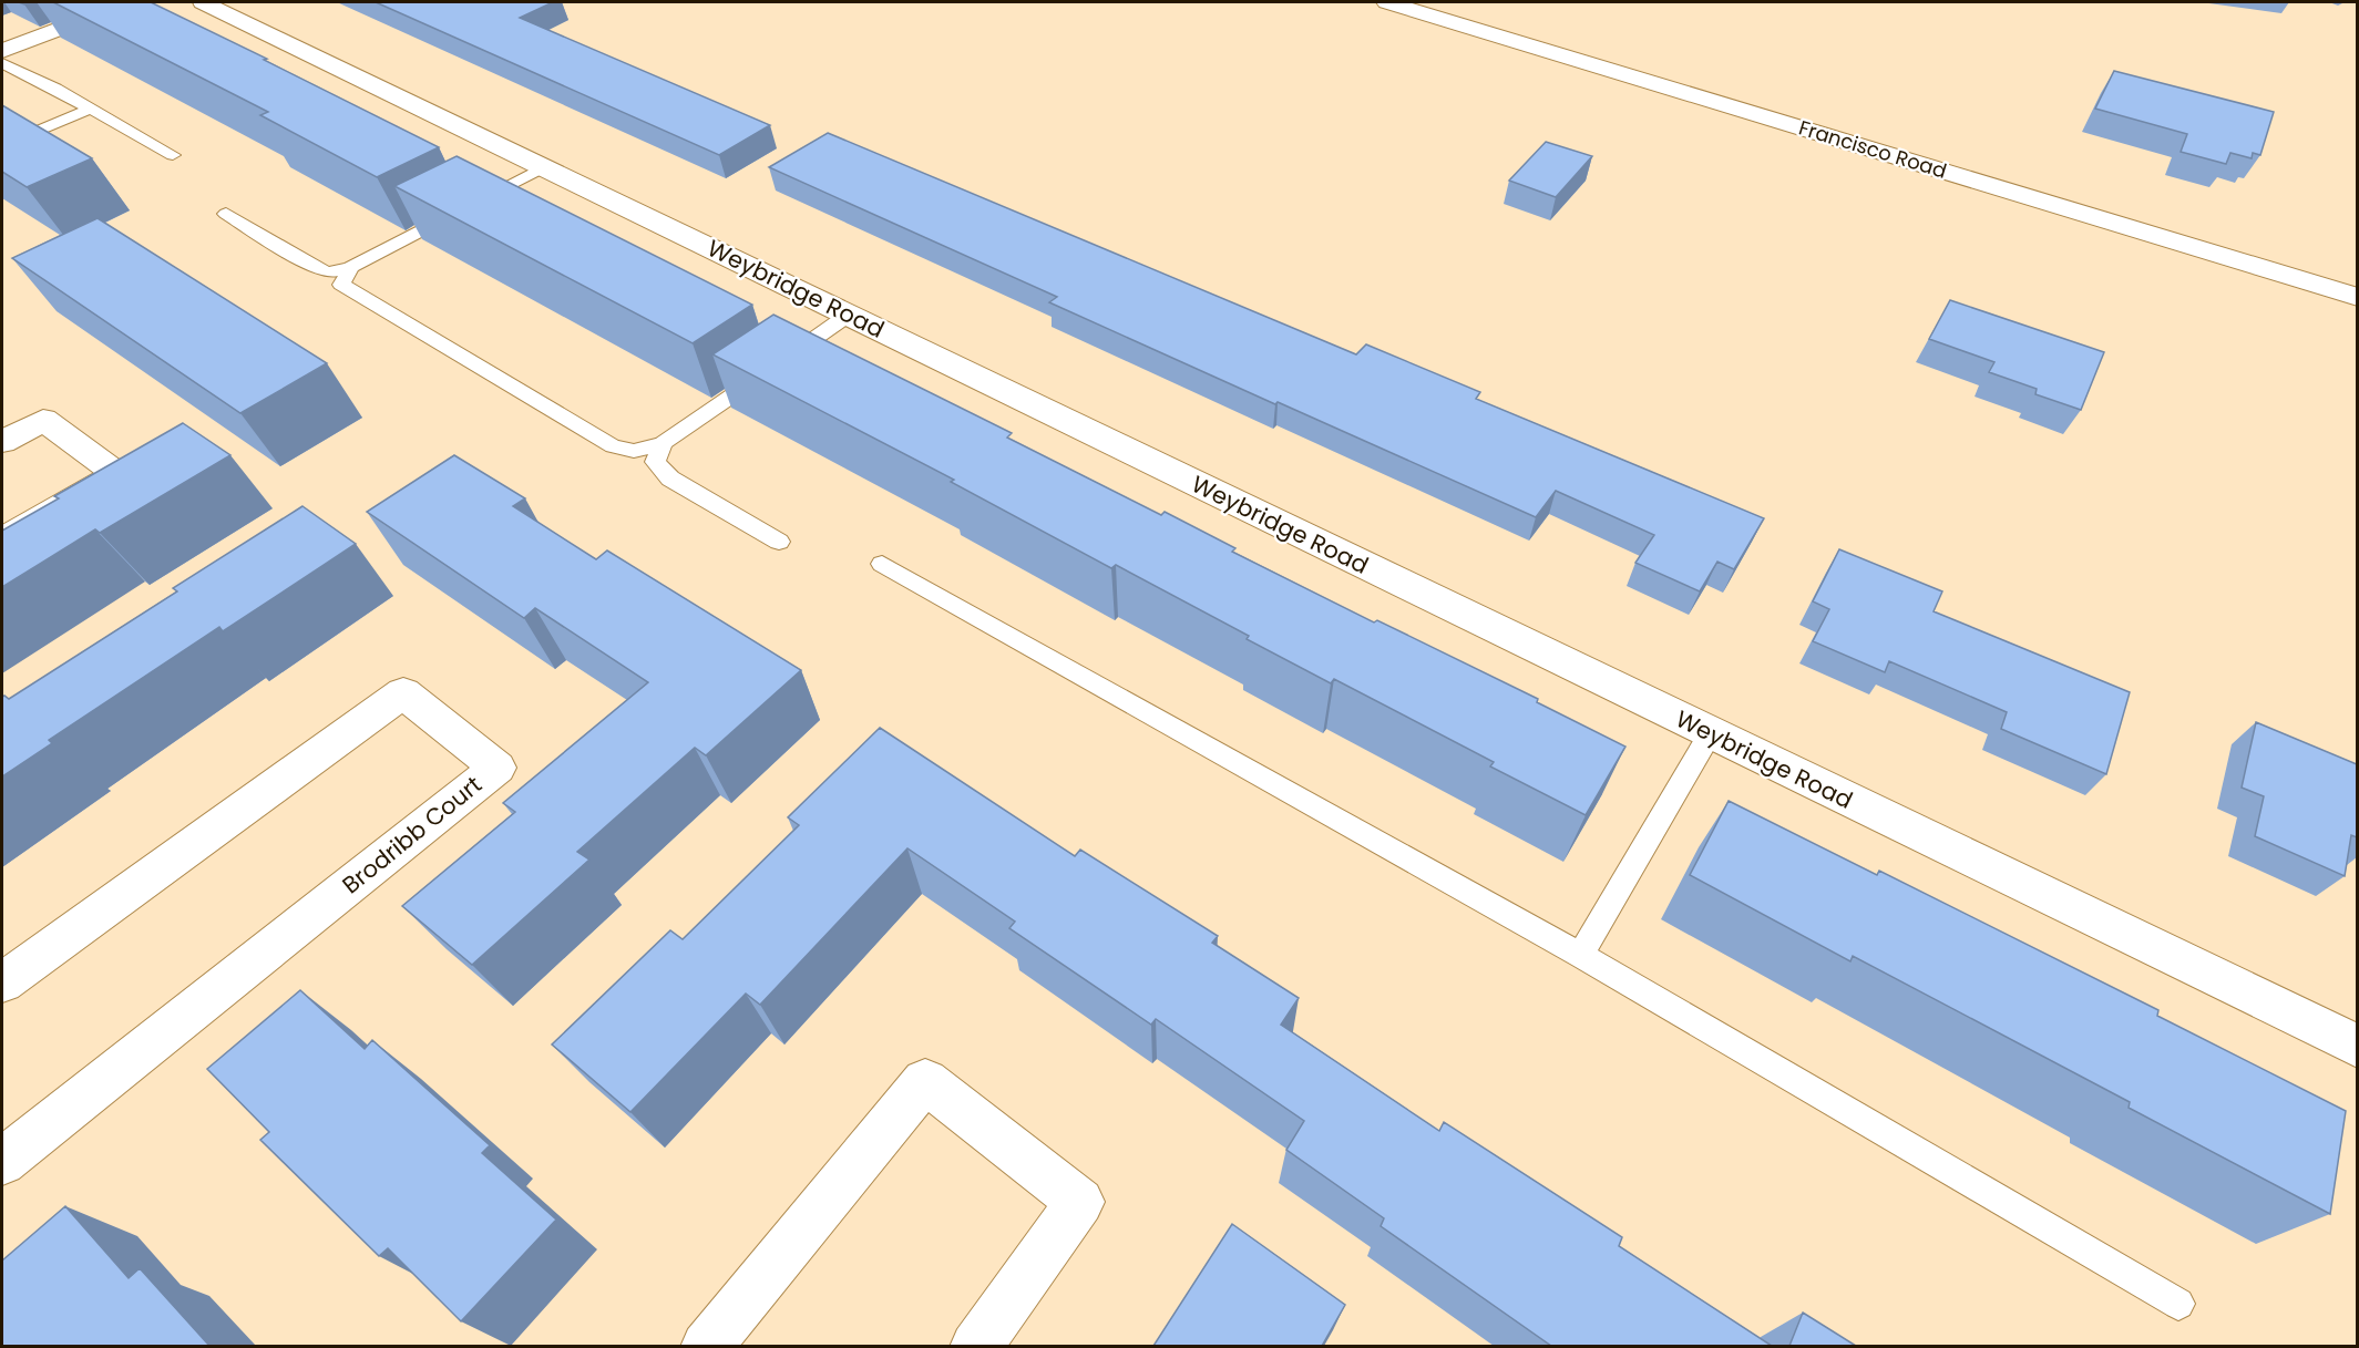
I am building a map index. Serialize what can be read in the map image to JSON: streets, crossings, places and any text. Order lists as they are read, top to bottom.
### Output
{
  "streets": {
    "street": ["Francisco Road", "Weybridge Road", "Brodribb Court"]
  }
}
